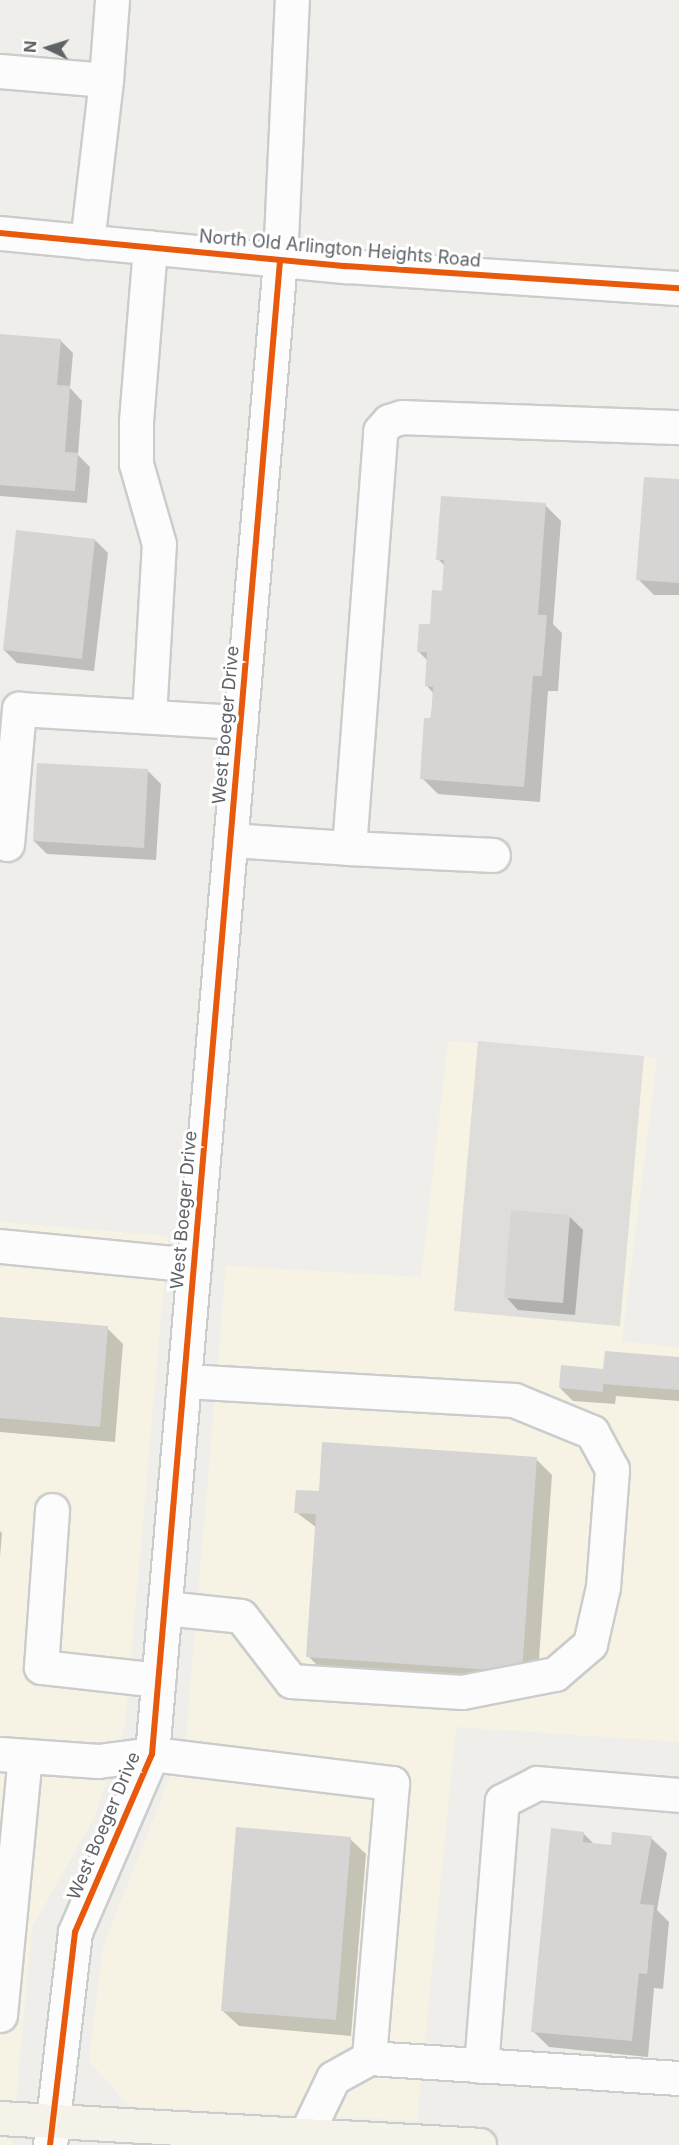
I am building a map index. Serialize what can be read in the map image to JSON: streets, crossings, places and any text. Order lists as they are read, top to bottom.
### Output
{
  "streets": {
    "street": ["North Old Arlington Heights Road", "West Boeger Drive"]
  },
  "crossings": [
    ["North Old Arlington Heights Road", "West Boeger Drive"]
  ],
  "north": "left"
}
